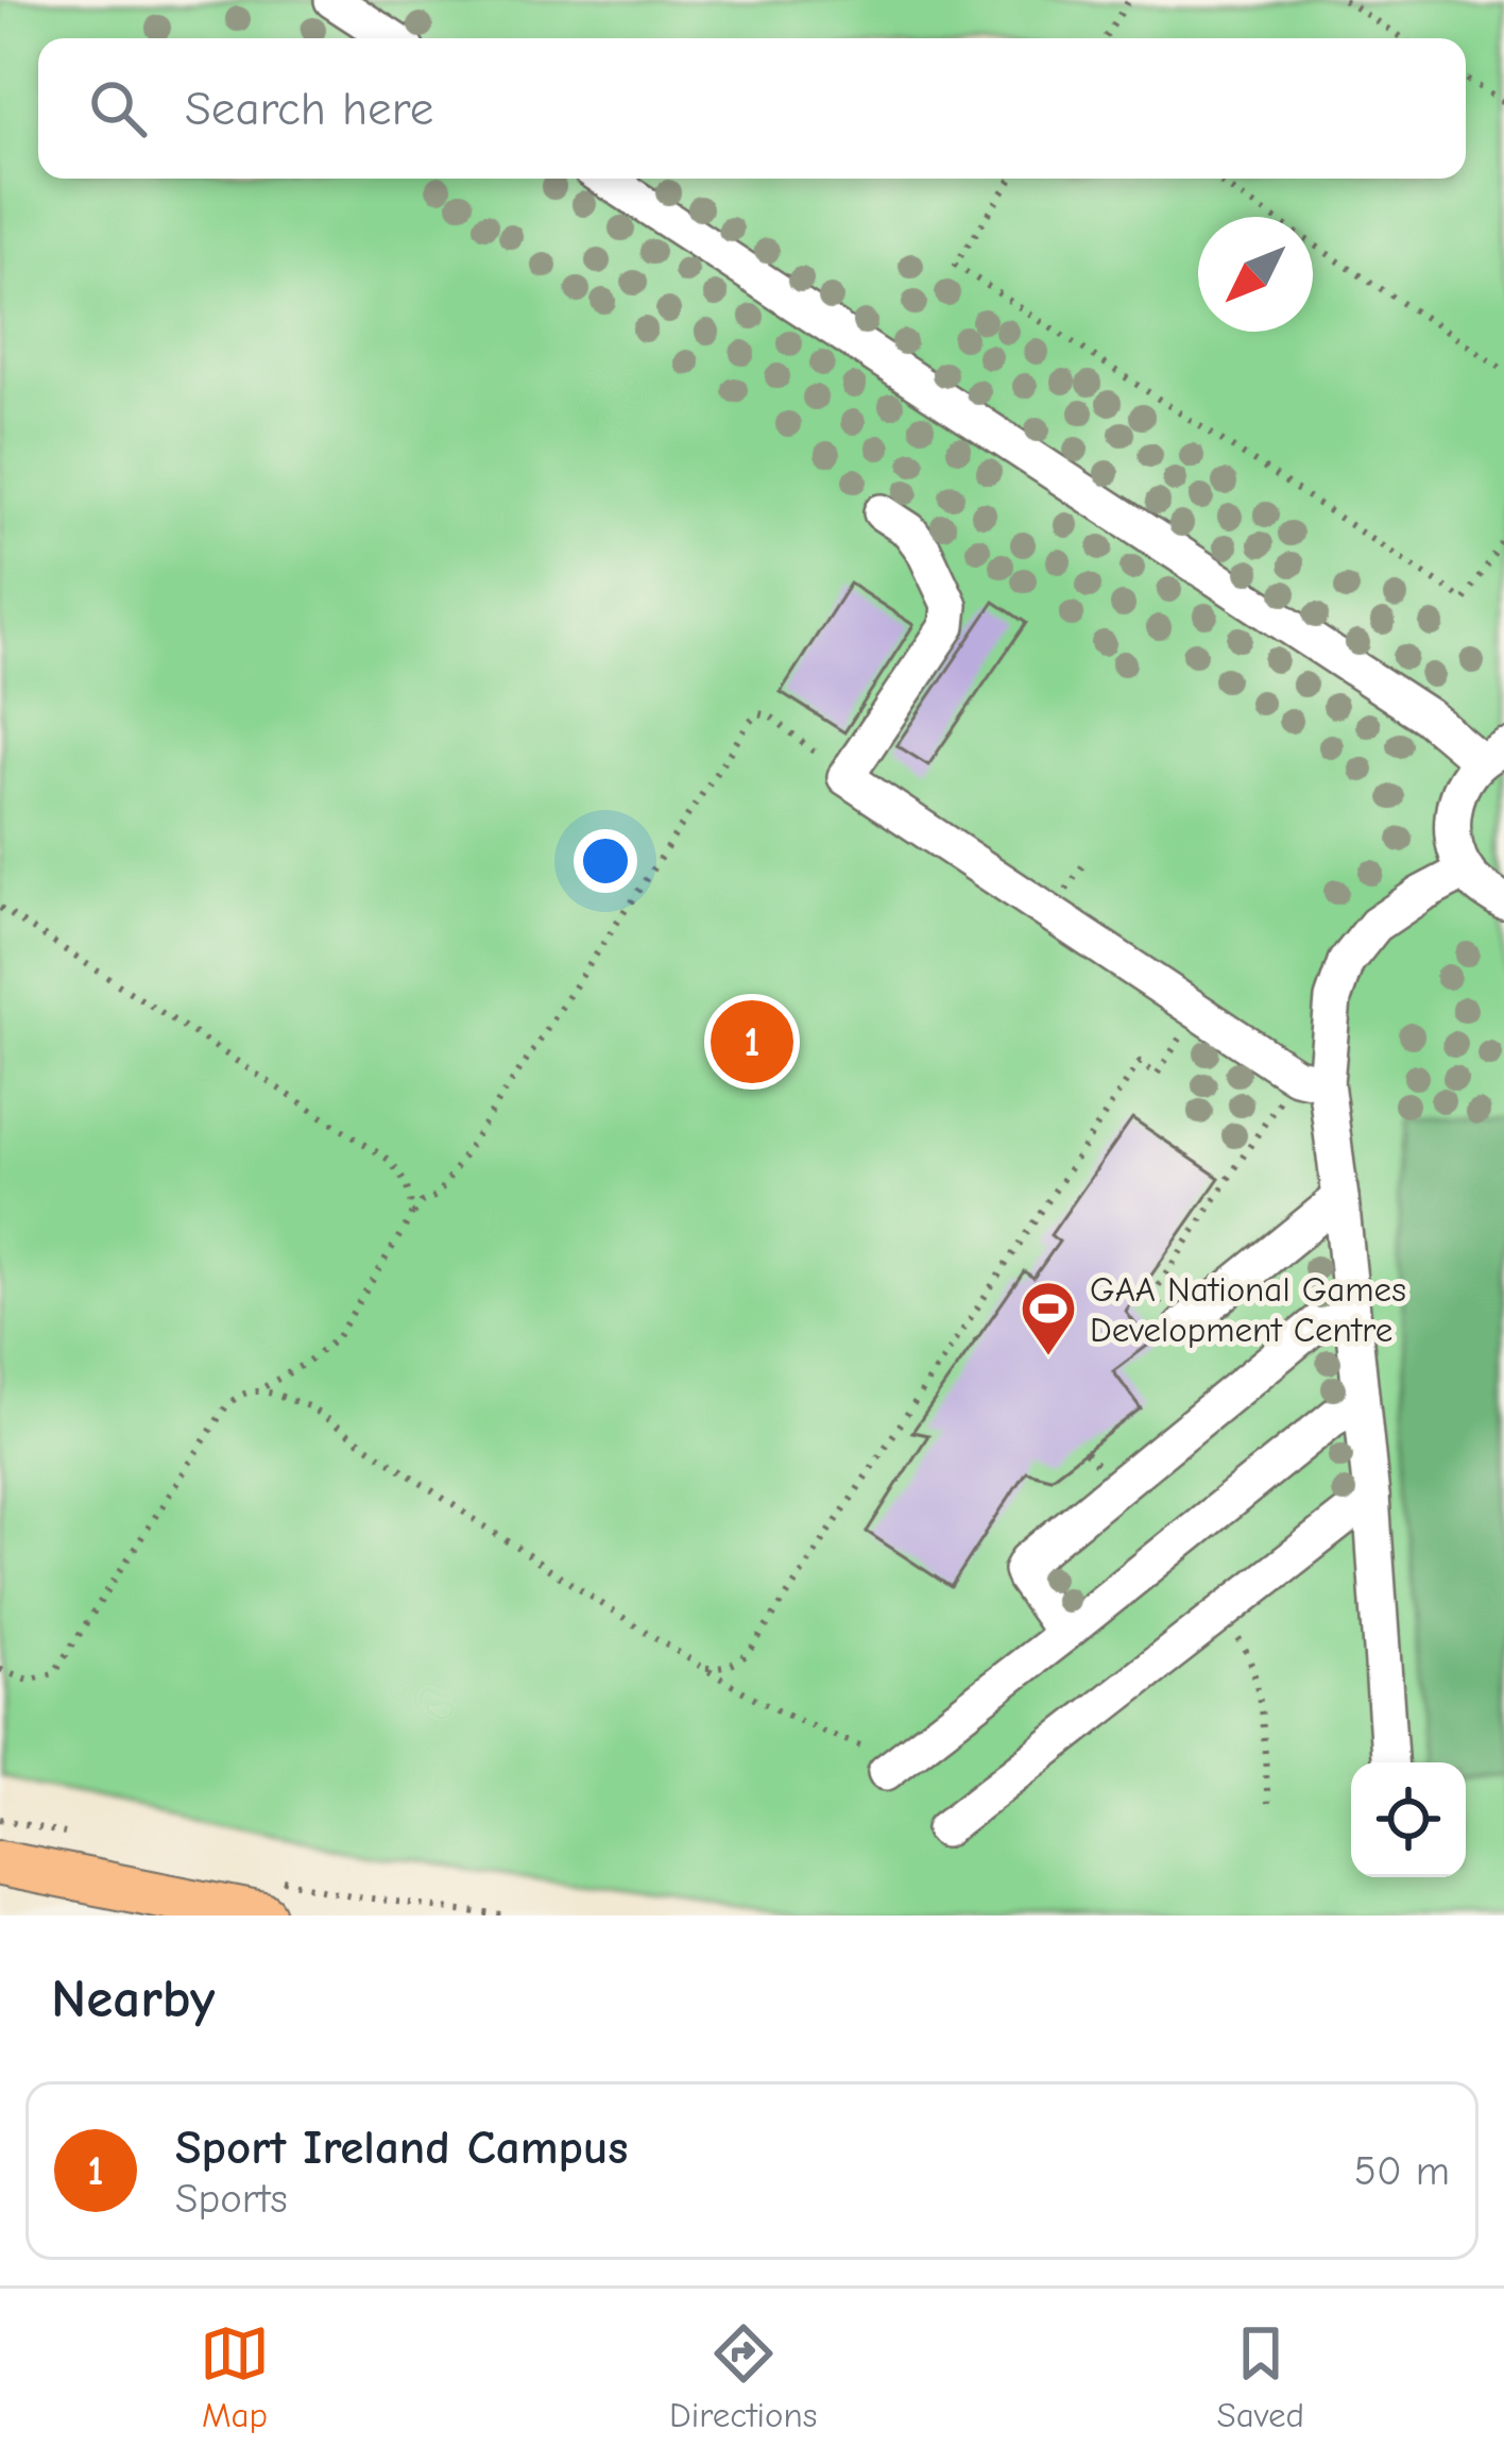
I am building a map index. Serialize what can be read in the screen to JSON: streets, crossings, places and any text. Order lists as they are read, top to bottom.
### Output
{
  "places": {
    "sports": ["GAA National Games Development Centre"]
  },
  "north": "bottom left",
  "page": {
    "search": "Search here",
    "pins": "1",
    "heading": "Nearby",
    "list": [
      {
        "mark": "1",
        "name": "Sport Ireland Campus",
        "note": "Sports",
        "value": "50 m"
      }
    ],
    "nav": ["Map", "Directions", "Saved"]
  }
}
